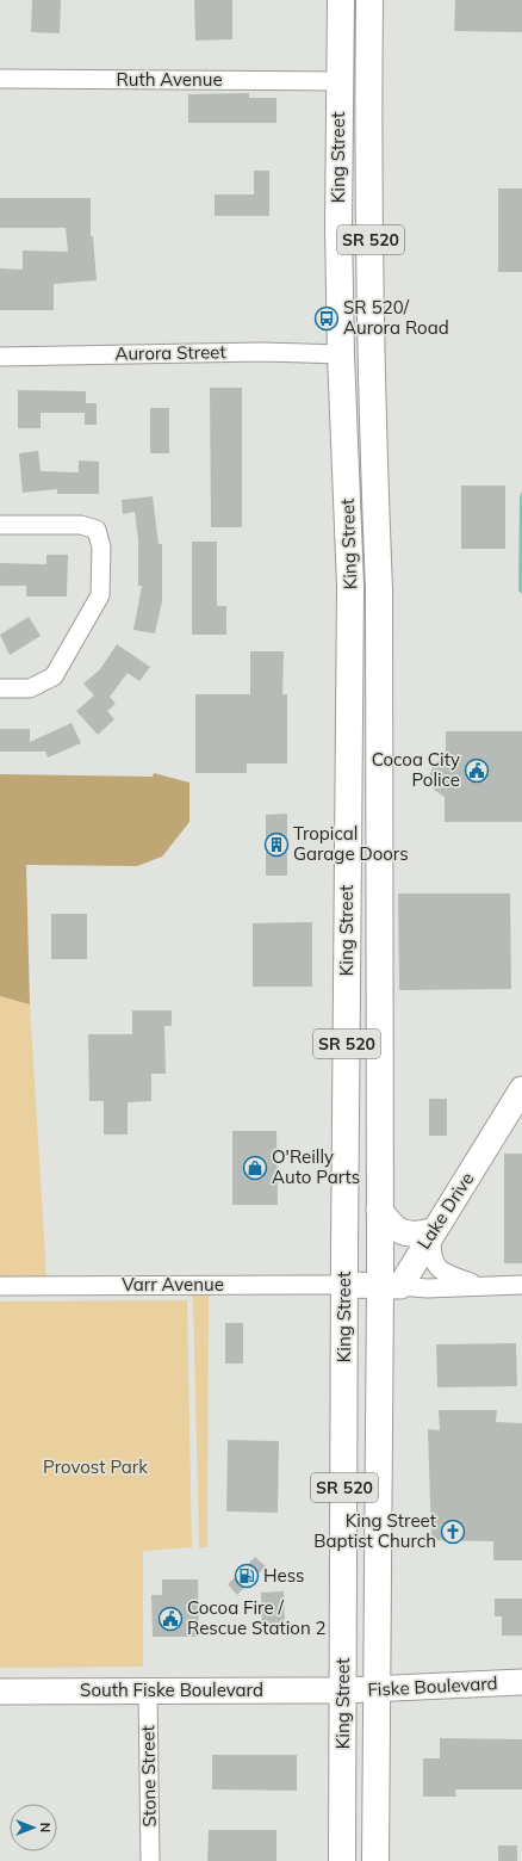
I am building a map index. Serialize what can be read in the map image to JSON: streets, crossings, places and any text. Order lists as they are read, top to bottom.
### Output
{
  "streets": {
    "main road": ["King Street", "SR 520"],
    "street": [
      "Ruth Avenue",
      "Aurora Street",
      "Lake Drive",
      "Varr Avenue",
      "Fiske Boulevard",
      "South Fiske Boulevard",
      "Stone Street"
    ]
  },
  "crossings": [
    ["Ruth Avenue", "King Street"],
    ["King Street", "Aurora Street"],
    ["King Street", "Lake Drive"],
    ["King Street", "Varr Avenue"],
    ["King Street", "Fiske Boulevard"],
    ["King Street", "South Fiske Boulevard"],
    ["Fiske Boulevard", "South Fiske Boulevard"],
    ["South Fiske Boulevard", "Stone Street"]
  ],
  "parks": ["Provost Park"],
  "places": {
    "bus stop": ["SR 520/ Aurora Road"],
    "public building": ["Cocoa City Police", "Cocoa Fire / Rescue Station 2"],
    "building": ["Tropical Garage Doors"],
    "shop": ["O'Reilly Auto Parts"],
    "church": ["King Street Baptist Church"],
    "fuel station": ["Hess"]
  },
  "north": "right"
}
